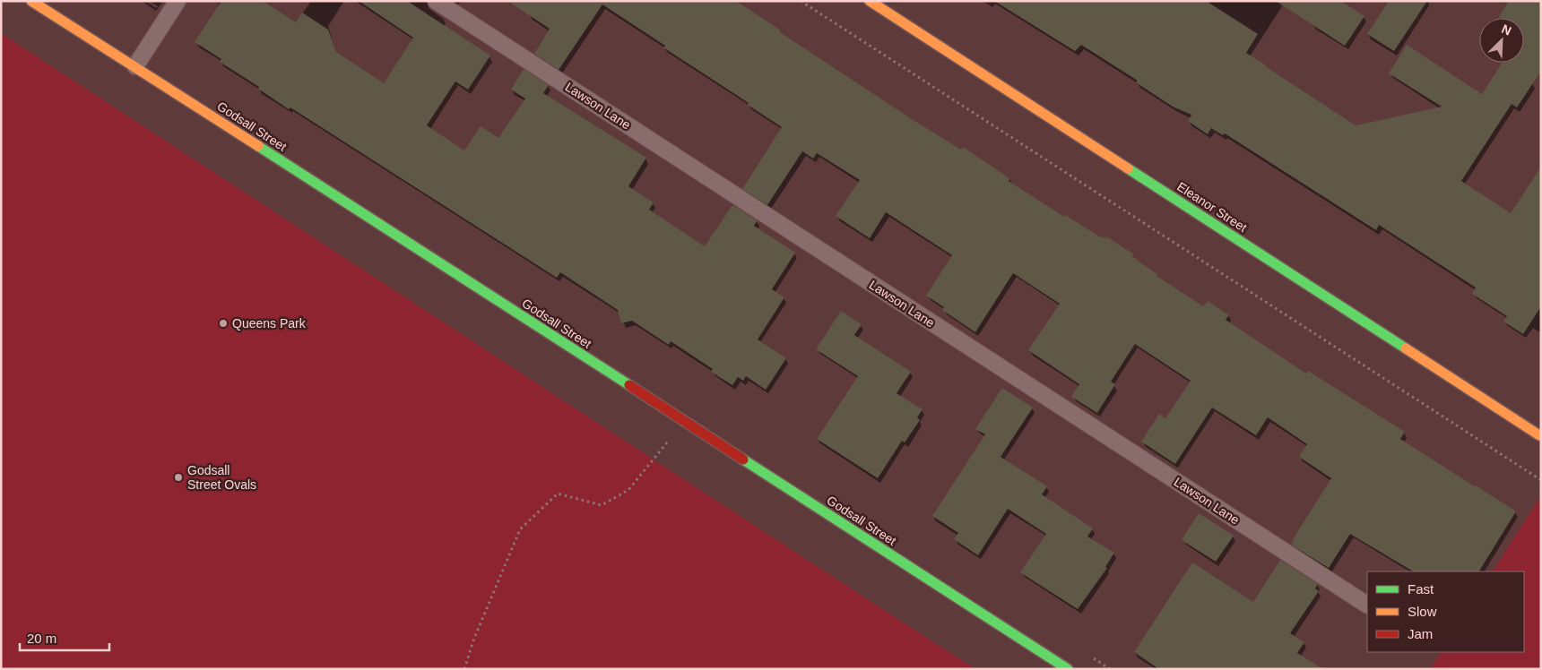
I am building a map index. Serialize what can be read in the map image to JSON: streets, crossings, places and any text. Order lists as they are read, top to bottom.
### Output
{
  "streets": {
    "street": ["Godsall Street", "Eleanor Street"],
    "lane": ["Lawson Lane"]
  },
  "places": ["Queens Park", "Godsall Street Ovals"],
  "legend": ["Fast", "Slow", "Jam"],
  "scale_bar": "20 m",
  "north": "top right"
}
